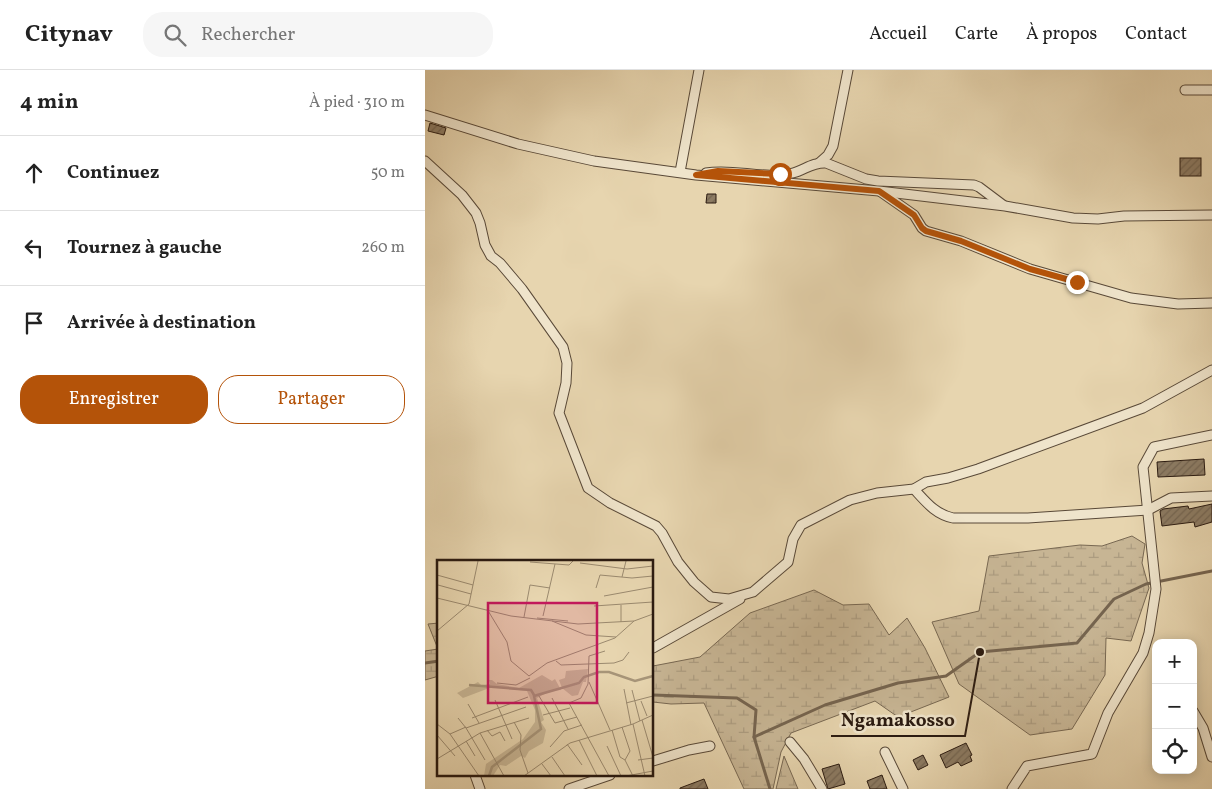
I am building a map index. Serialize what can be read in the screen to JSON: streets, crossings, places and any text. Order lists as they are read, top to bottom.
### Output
{
  "places": ["Ngamakosso"],
  "page": {
    "header": "Citynav",
    "search": "Rechercher",
    "nav": [
      "Accueil",
      "Carte",
      "À propos",
      "Contact"
    ],
    "heading": ["4 min", "À pied · 310 m"],
    "list": [
      ["Continuez", "50 m"],
      ["Tournez à gauche", "260 m"],
      "Arrivée à destination"
    ],
    "buttons": ["Enregistrer", "Partager"],
    "map_buttons": ["+", "−"]
  }
}
